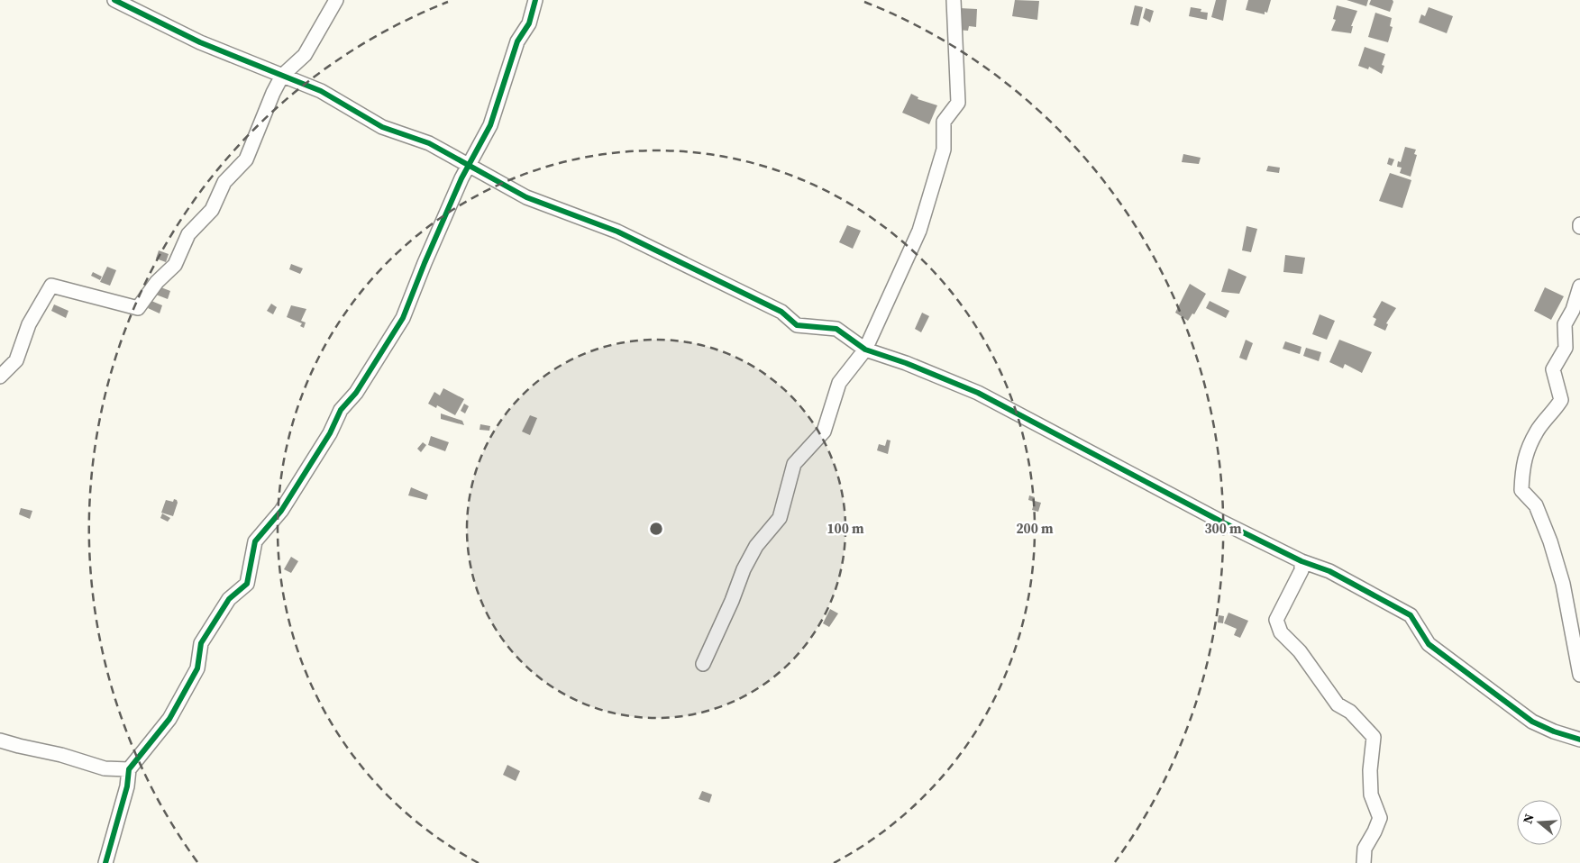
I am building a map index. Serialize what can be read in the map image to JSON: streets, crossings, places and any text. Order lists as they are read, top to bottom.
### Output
{
  "north": "left",
  "rings": ["100 m", "200 m", "300 m"]
}
